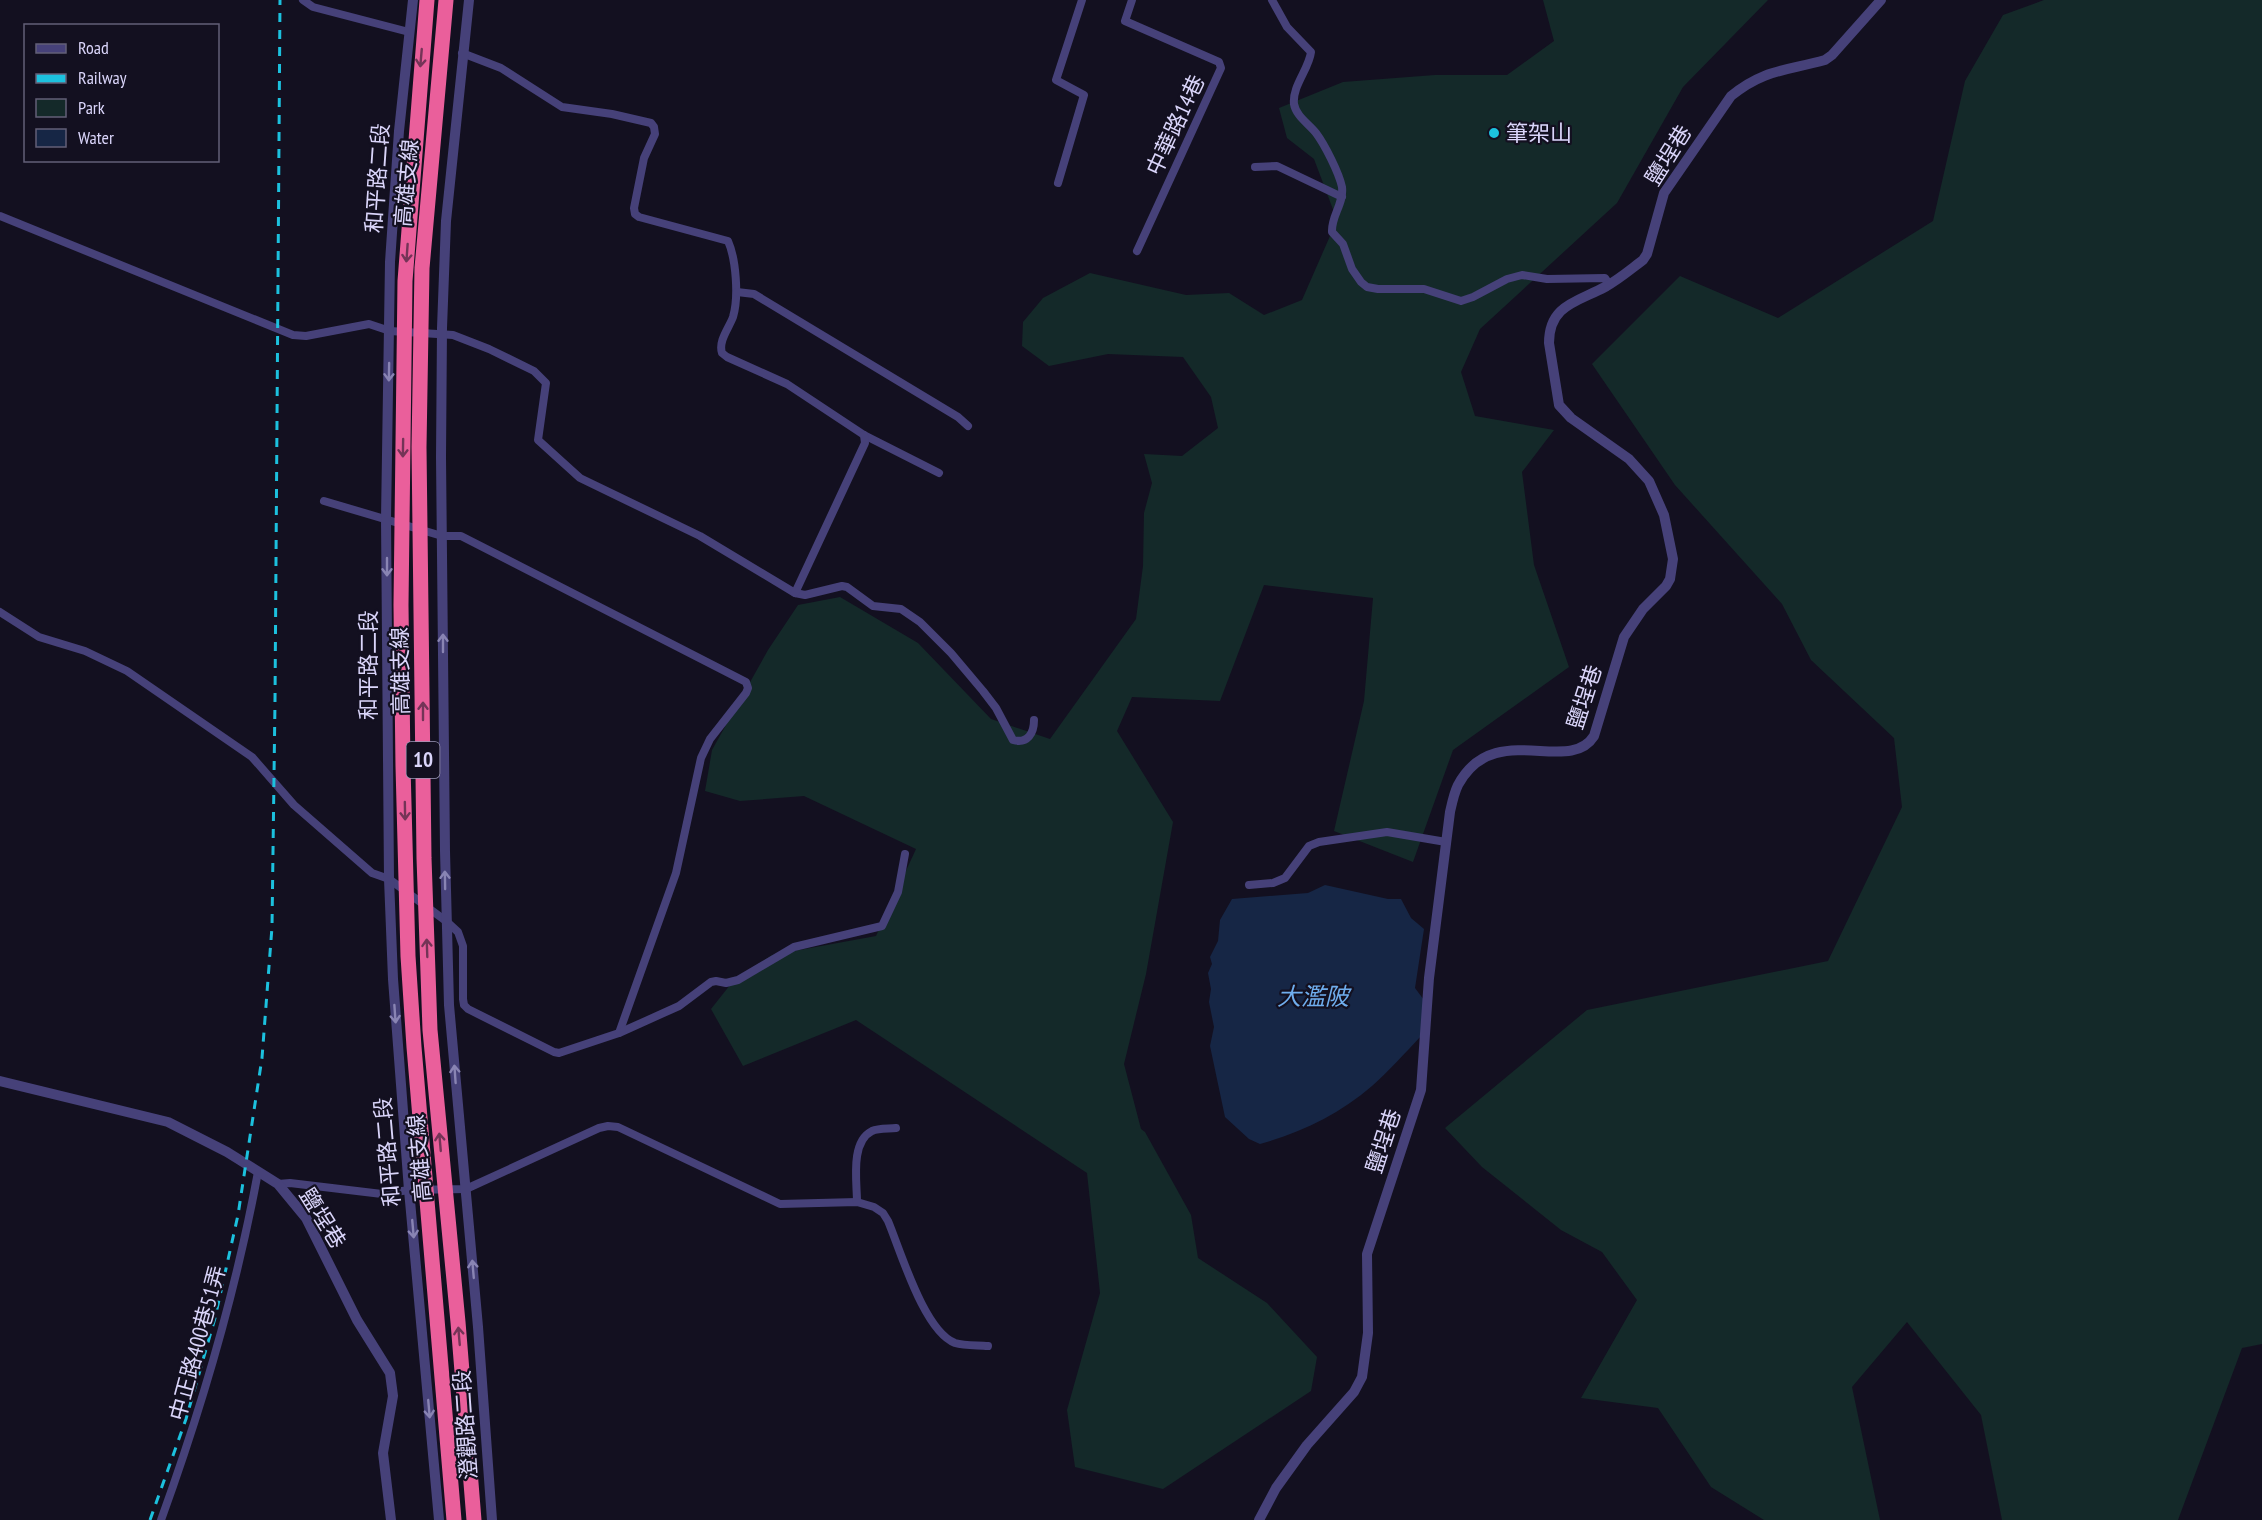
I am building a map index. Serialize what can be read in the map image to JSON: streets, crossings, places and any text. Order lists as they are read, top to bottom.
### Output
{
  "streets": {
    "highway": ["高雄支線", "10"],
    "street": [
      "中華路14巷",
      "鹽埕巷",
      "和平路二段",
      "中正路400巷51弄",
      "澄觀路二段"
    ]
  },
  "crossings": [
    ["鹽埕巷", "中正路400巷51弄"],
    ["和平路二段", "澄觀路二段"]
  ],
  "water": ["大濫陂"],
  "places": ["筆架山"],
  "legend": [
    "Road",
    "Railway",
    "Park",
    "Water"
  ]
}
